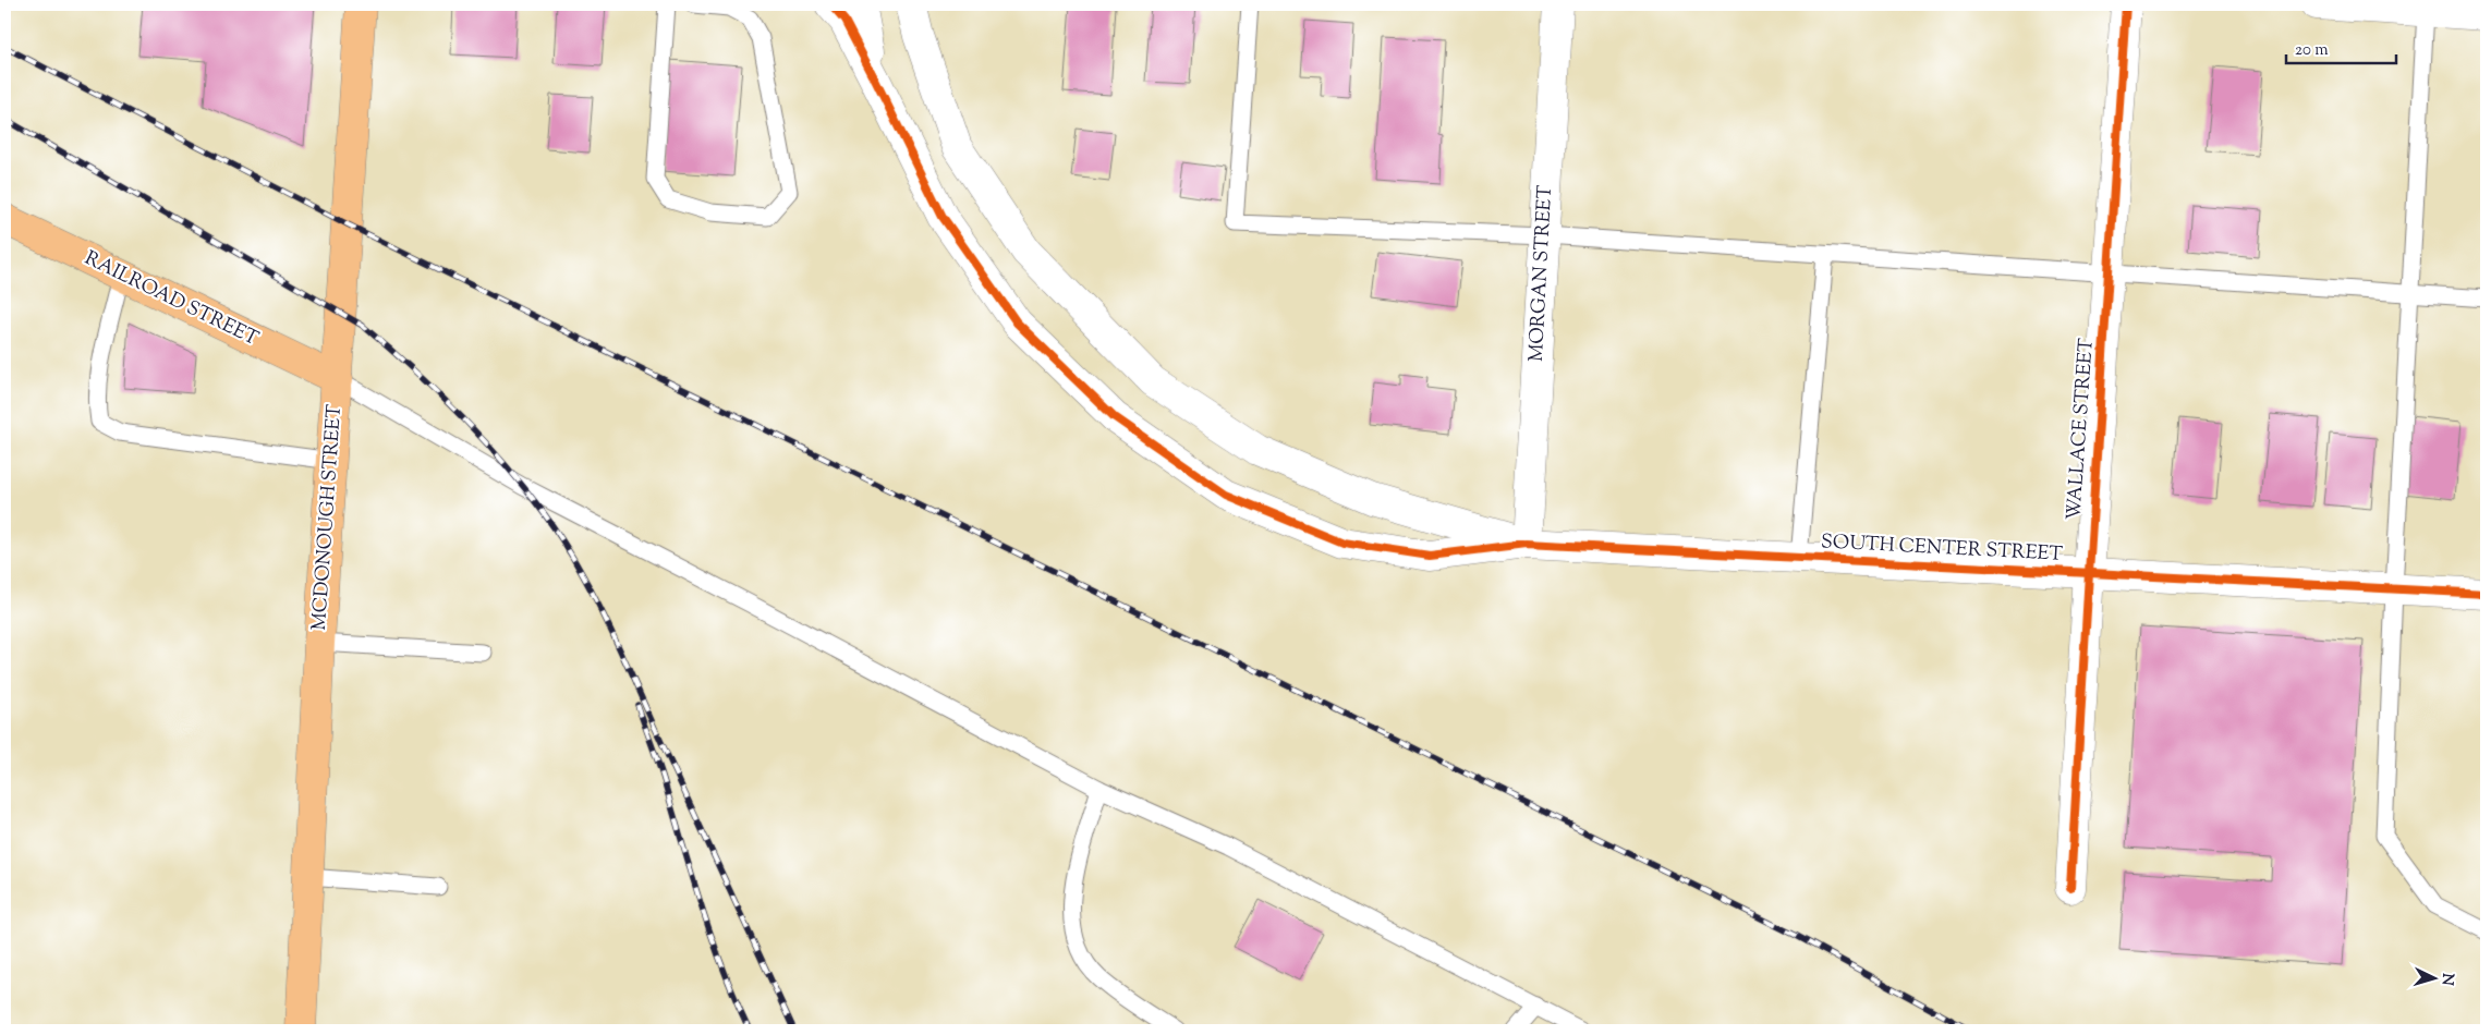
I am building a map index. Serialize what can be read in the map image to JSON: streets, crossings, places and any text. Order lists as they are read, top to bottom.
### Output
{
  "streets": {
    "main road": ["RAILROAD STREET", "MCDONOUGH STREET"],
    "street": ["MORGAN STREET", "WALLACE STREET", "SOUTH CENTER STREET"]
  },
  "crossings": [
    ["MORGAN STREET", "SOUTH CENTER STREET"],
    ["RAILROAD STREET", "MCDONOUGH STREET"],
    ["WALLACE STREET", "SOUTH CENTER STREET"]
  ],
  "scale_bar": "20 m",
  "north": "right"
}
